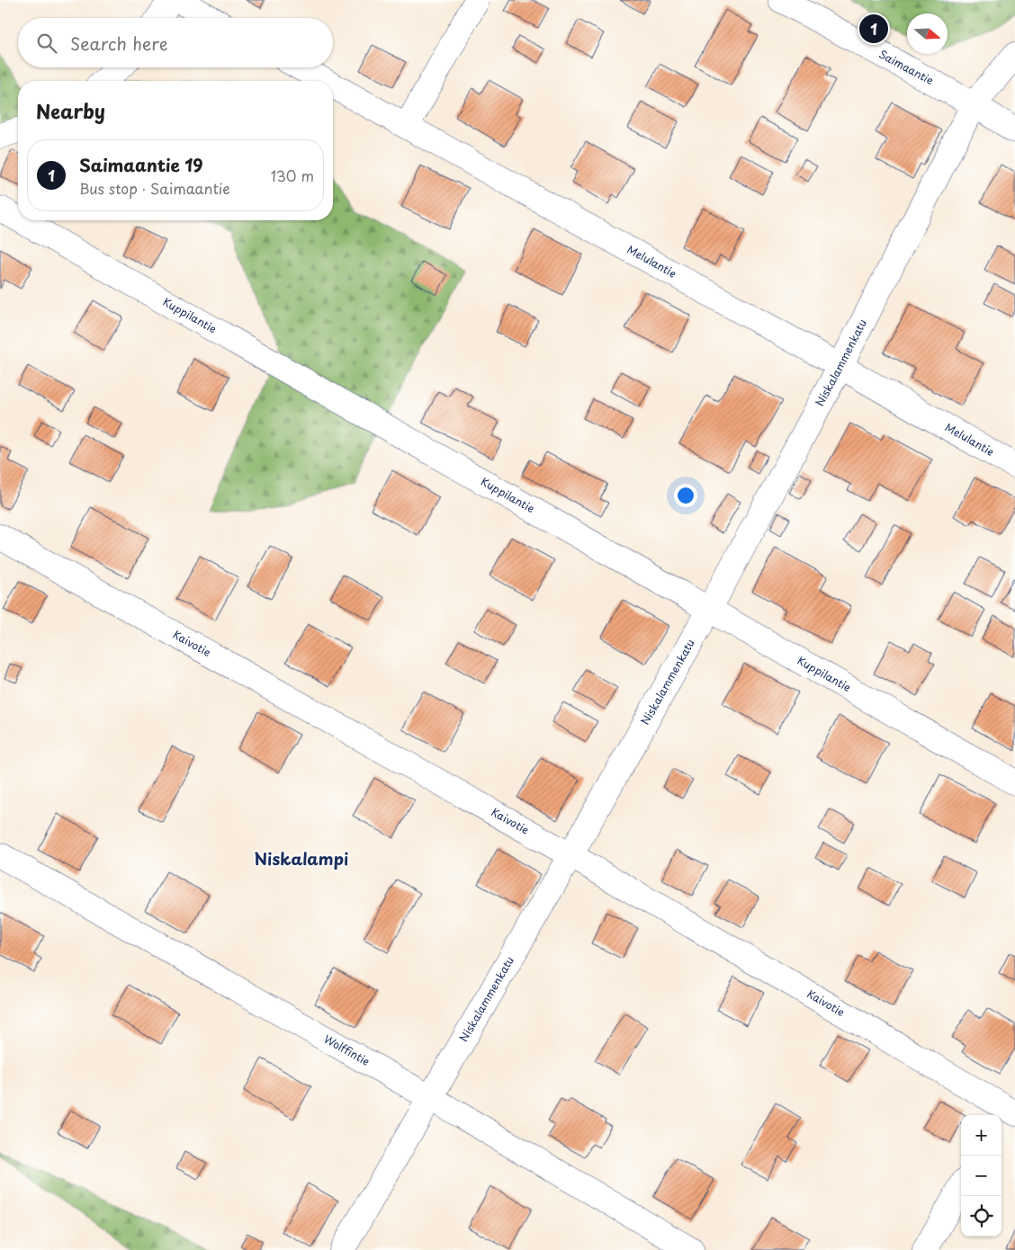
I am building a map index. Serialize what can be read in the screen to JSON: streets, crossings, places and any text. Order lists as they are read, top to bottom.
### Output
{
  "streets": {
    "street": [
      "Saimaantie",
      "Melulantie",
      "Kuppilantie",
      "Niskalammenkatu",
      "Kaivotie",
      "Wolffintie"
    ]
  },
  "crossings": [
    ["Saimaantie", "Niskalammenkatu"],
    ["Melulantie", "Niskalammenkatu"],
    ["Kuppilantie", "Niskalammenkatu"],
    ["Niskalammenkatu", "Kaivotie"],
    ["Niskalammenkatu", "Wolffintie"]
  ],
  "districts": ["Niskalampi"],
  "north": "right",
  "page": {
    "pins": "1",
    "search": "Search here",
    "heading": "Nearby",
    "list": [
      {
        "mark": "1",
        "name": "Saimaantie 19",
        "note": "Bus stop · Saimaantie",
        "value": "130 m"
      }
    ],
    "map_buttons": ["+", "−"]
  }
}
